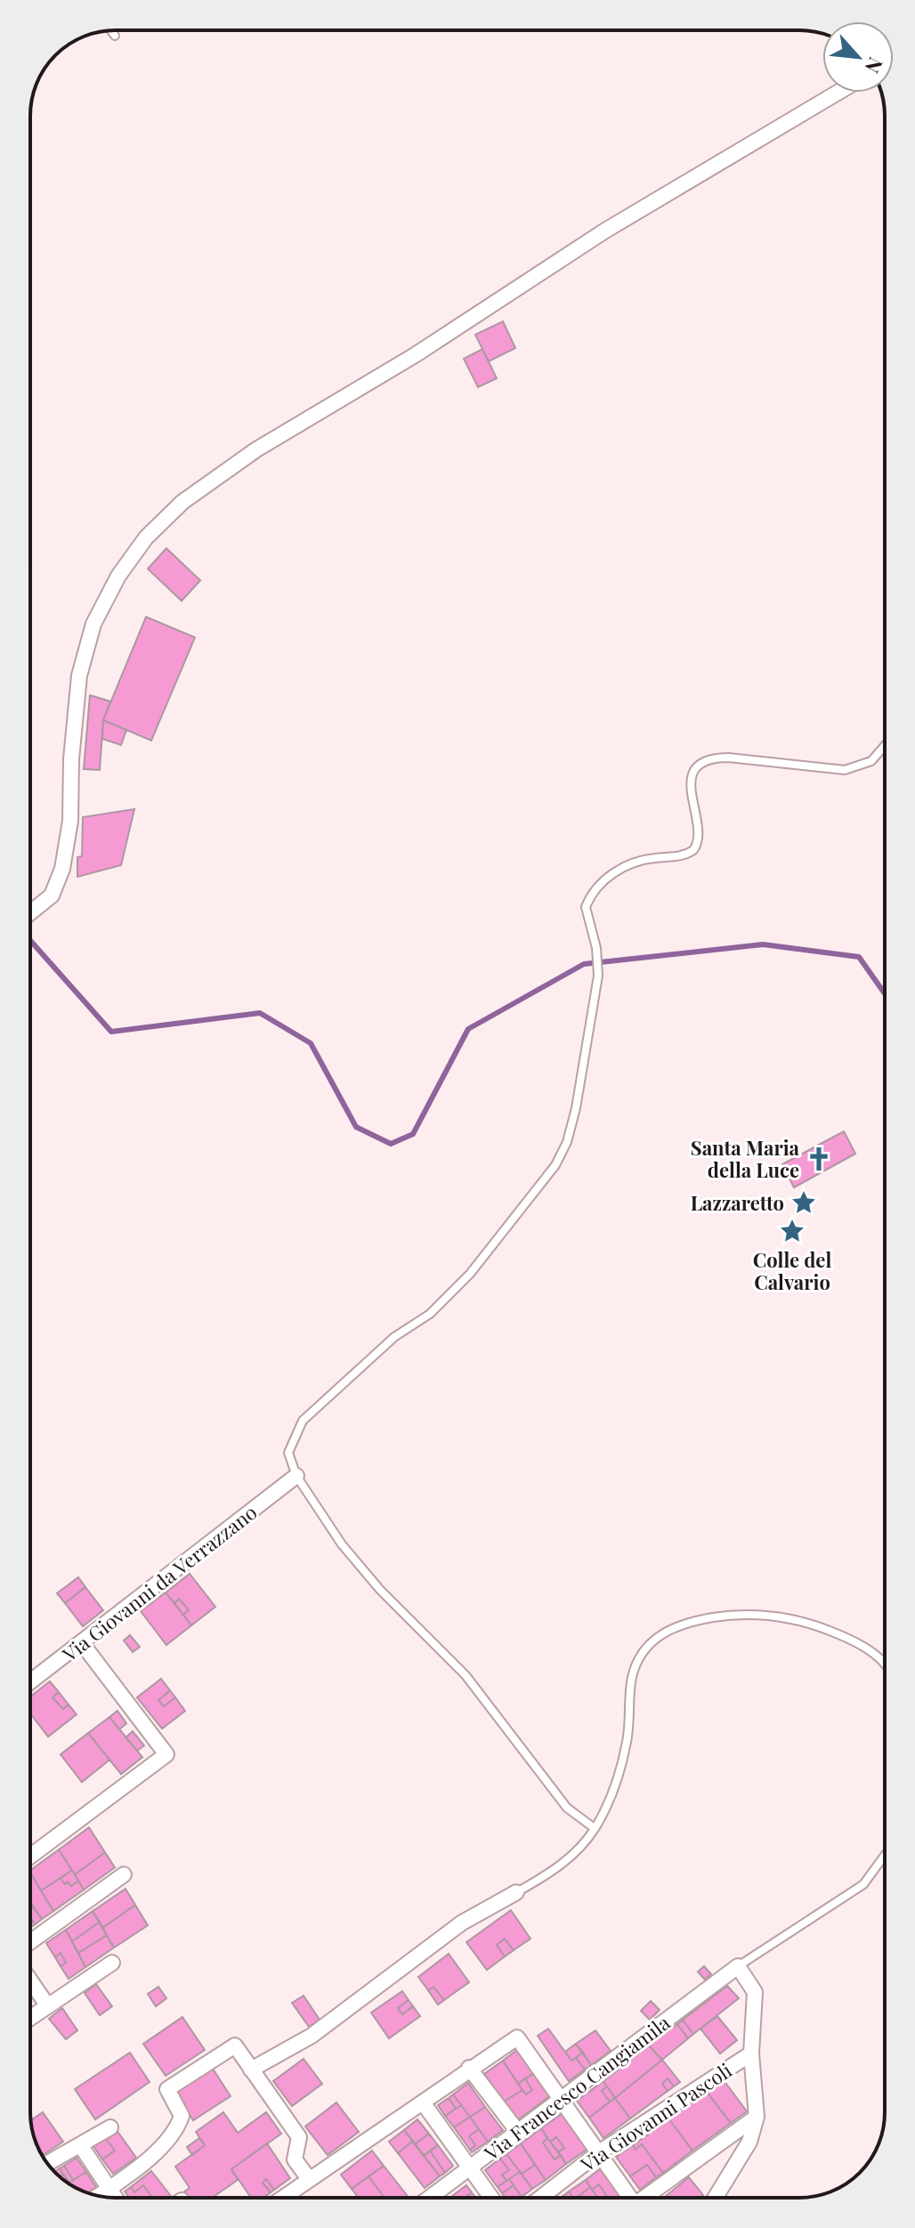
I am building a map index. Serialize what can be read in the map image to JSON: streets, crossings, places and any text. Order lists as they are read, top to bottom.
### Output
{
  "streets": {
    "street": ["Via Giovanni da Verrazzano", "Via Francesco Cangiamila", "Via Giovanni Pascoli"]
  },
  "places": {
    "church": ["Santa Maria della Luce"],
    "place": ["Lazzaretto", "Colle del Calvario"]
  },
  "north": "bottom right"
}
